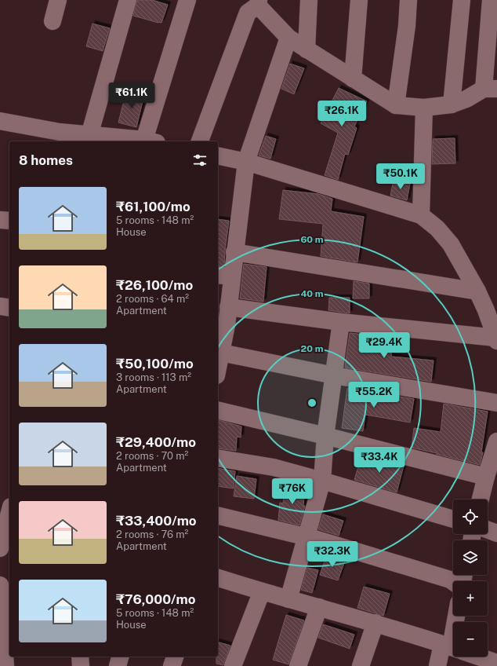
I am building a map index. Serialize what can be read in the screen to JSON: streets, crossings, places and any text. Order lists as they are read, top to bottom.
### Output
{
  "page": {
    "price": [
      "₹61.1K",
      "₹26.1K",
      "₹50.1K",
      "₹29.4K",
      "₹55.2K",
      "₹33.4K",
      "₹76K",
      "₹32.3K"
    ],
    "heading": "8 homes",
    "list": [
      {
        "name": "₹61,100/mo",
        "note": "5 rooms · 148 m² · House"
      },
      {
        "name": "₹26,100/mo",
        "note": "2 rooms · 64 m² · Apartment"
      },
      {
        "name": "₹50,100/mo",
        "note": "3 rooms · 113 m² · Apartment"
      },
      {
        "name": "₹29,400/mo",
        "note": "2 rooms · 70 m² · Apartment"
      },
      {
        "name": "₹33,400/mo",
        "note": "2 rooms · 76 m² · Apartment"
      },
      {
        "name": "₹76,000/mo",
        "note": "5 rooms · 148 m² · House"
      }
    ],
    "map_buttons": ["+", "−"]
  },
  "rings": ["60 m", "40 m", "20 m"]
}
